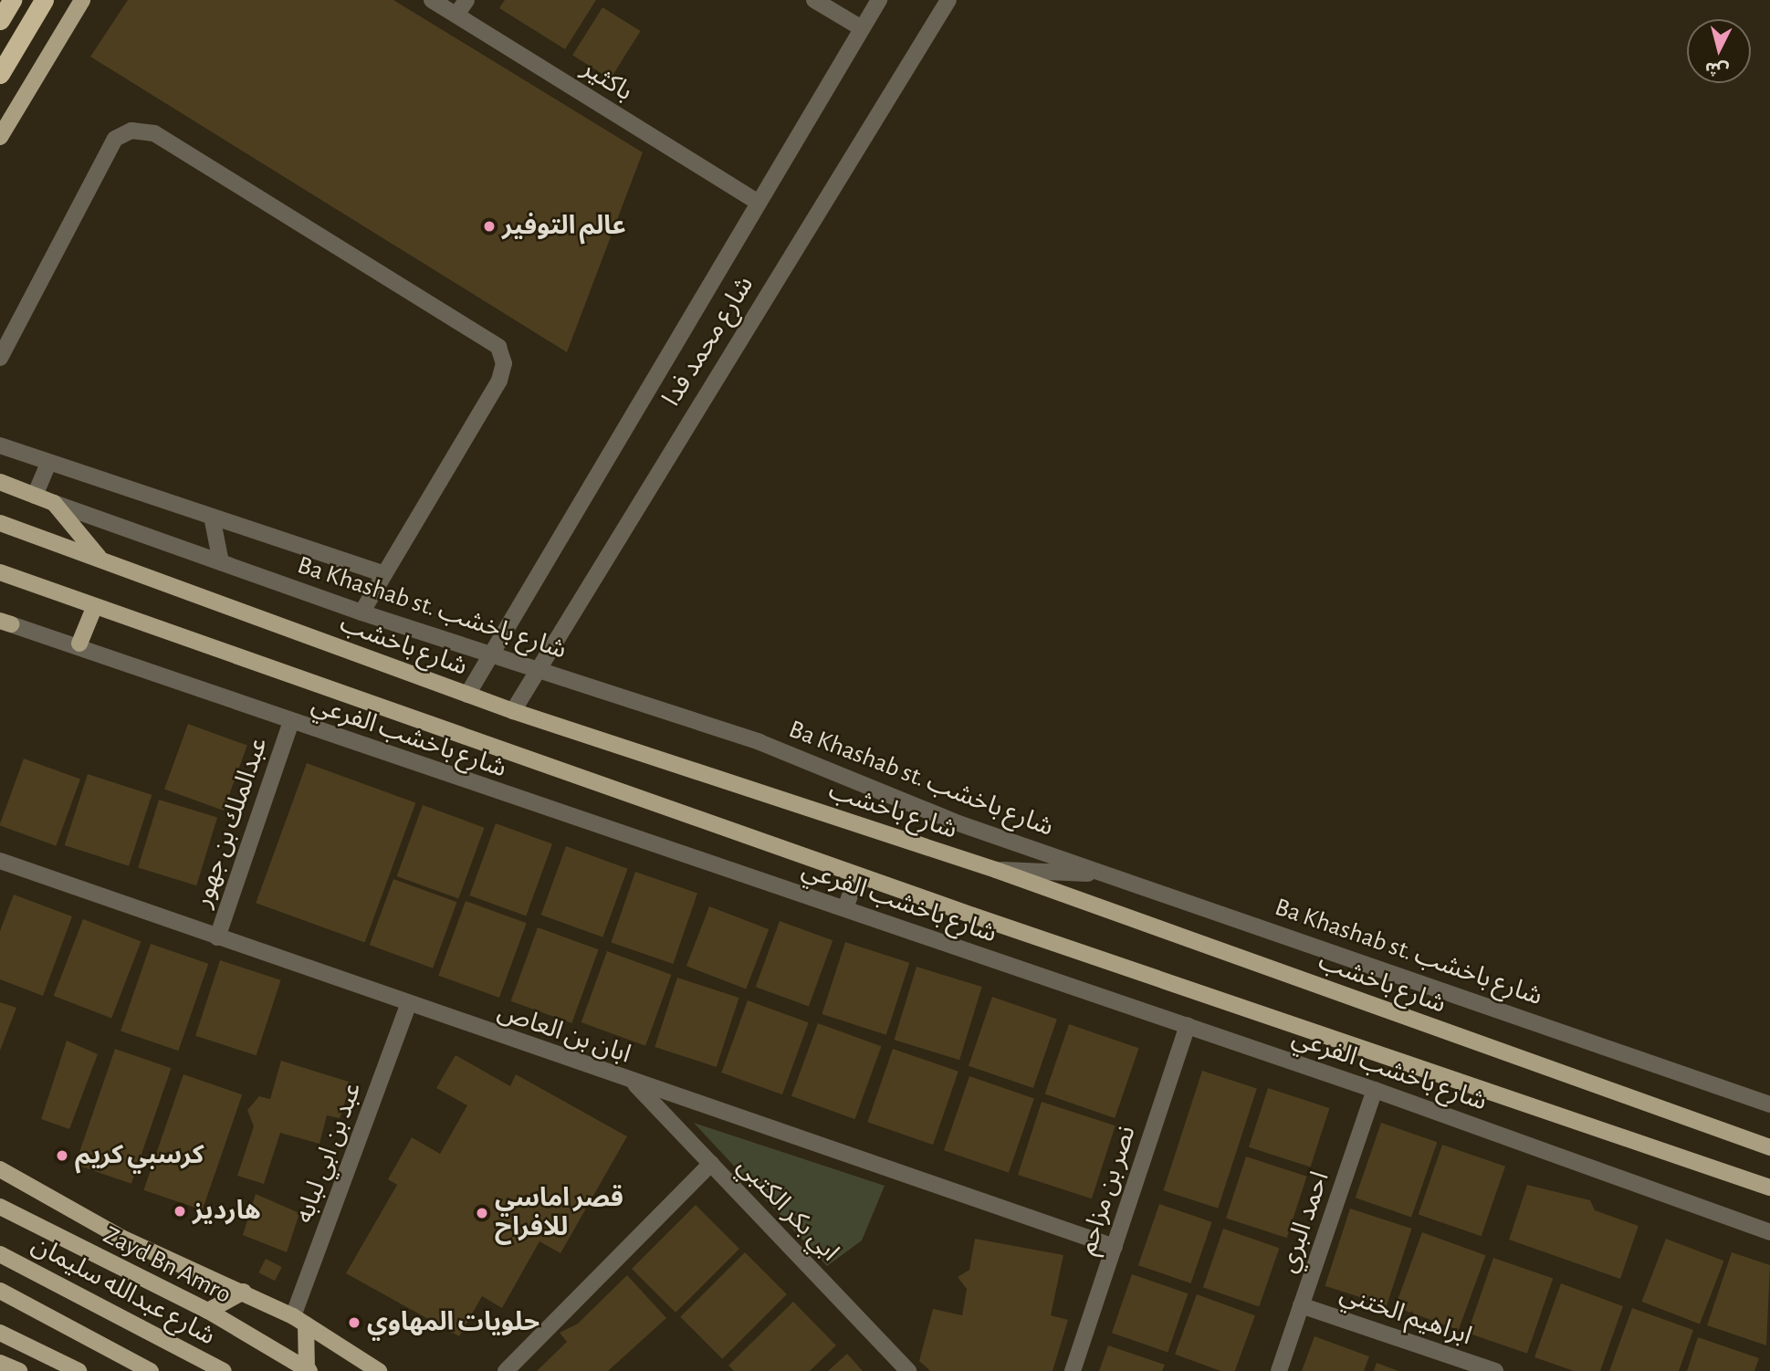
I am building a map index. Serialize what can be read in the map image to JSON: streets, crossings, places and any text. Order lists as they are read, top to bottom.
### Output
{
  "streets": {
    "main road": ["شارع باخشب", "Zayd Bn Amro", "شارع عبدالله سليمان"],
    "street": [
      "باكثير",
      "شارع محمد فدا",
      "Ba Khashab st. شارع باخشب",
      "شارع باخشب الفرعي",
      "عبدالملك بن جهور",
      "ابان بن العاص",
      "عبد بن ابي لبابه",
      "نصر بن مزاحم",
      "ابي بكر الكتبي",
      "احمد البري",
      "ابراهيم الختني"
    ]
  },
  "crossings": [
    ["باكثير", "شارع محمد فدا"],
    ["شارع محمد فدا", "Ba Khashab st. شارع باخشب"],
    ["شارع محمد فدا", "شارع باخشب"],
    ["شارع باخشب الفرعي", "عبدالملك بن جهور"],
    ["شارع باخشب الفرعي", "نصر بن مزاحم"],
    ["شارع باخشب الفرعي", "احمد البري"],
    ["عبدالملك بن جهور", "ابان بن العاص"],
    ["ابان بن العاص", "عبد بن ابي لبابه"],
    ["ابان بن العاص", "نصر بن مزاحم"],
    ["ابان بن العاص", "ابي بكر الكتبي"],
    ["احمد البري", "ابراهيم الختني"]
  ],
  "places": [
    "عالم التوفير",
    "كرسبي كريم",
    "هارديز",
    "قصر اماسي للافراح",
    "حلويات المهاوي"
  ],
  "north": "bottom"
}
